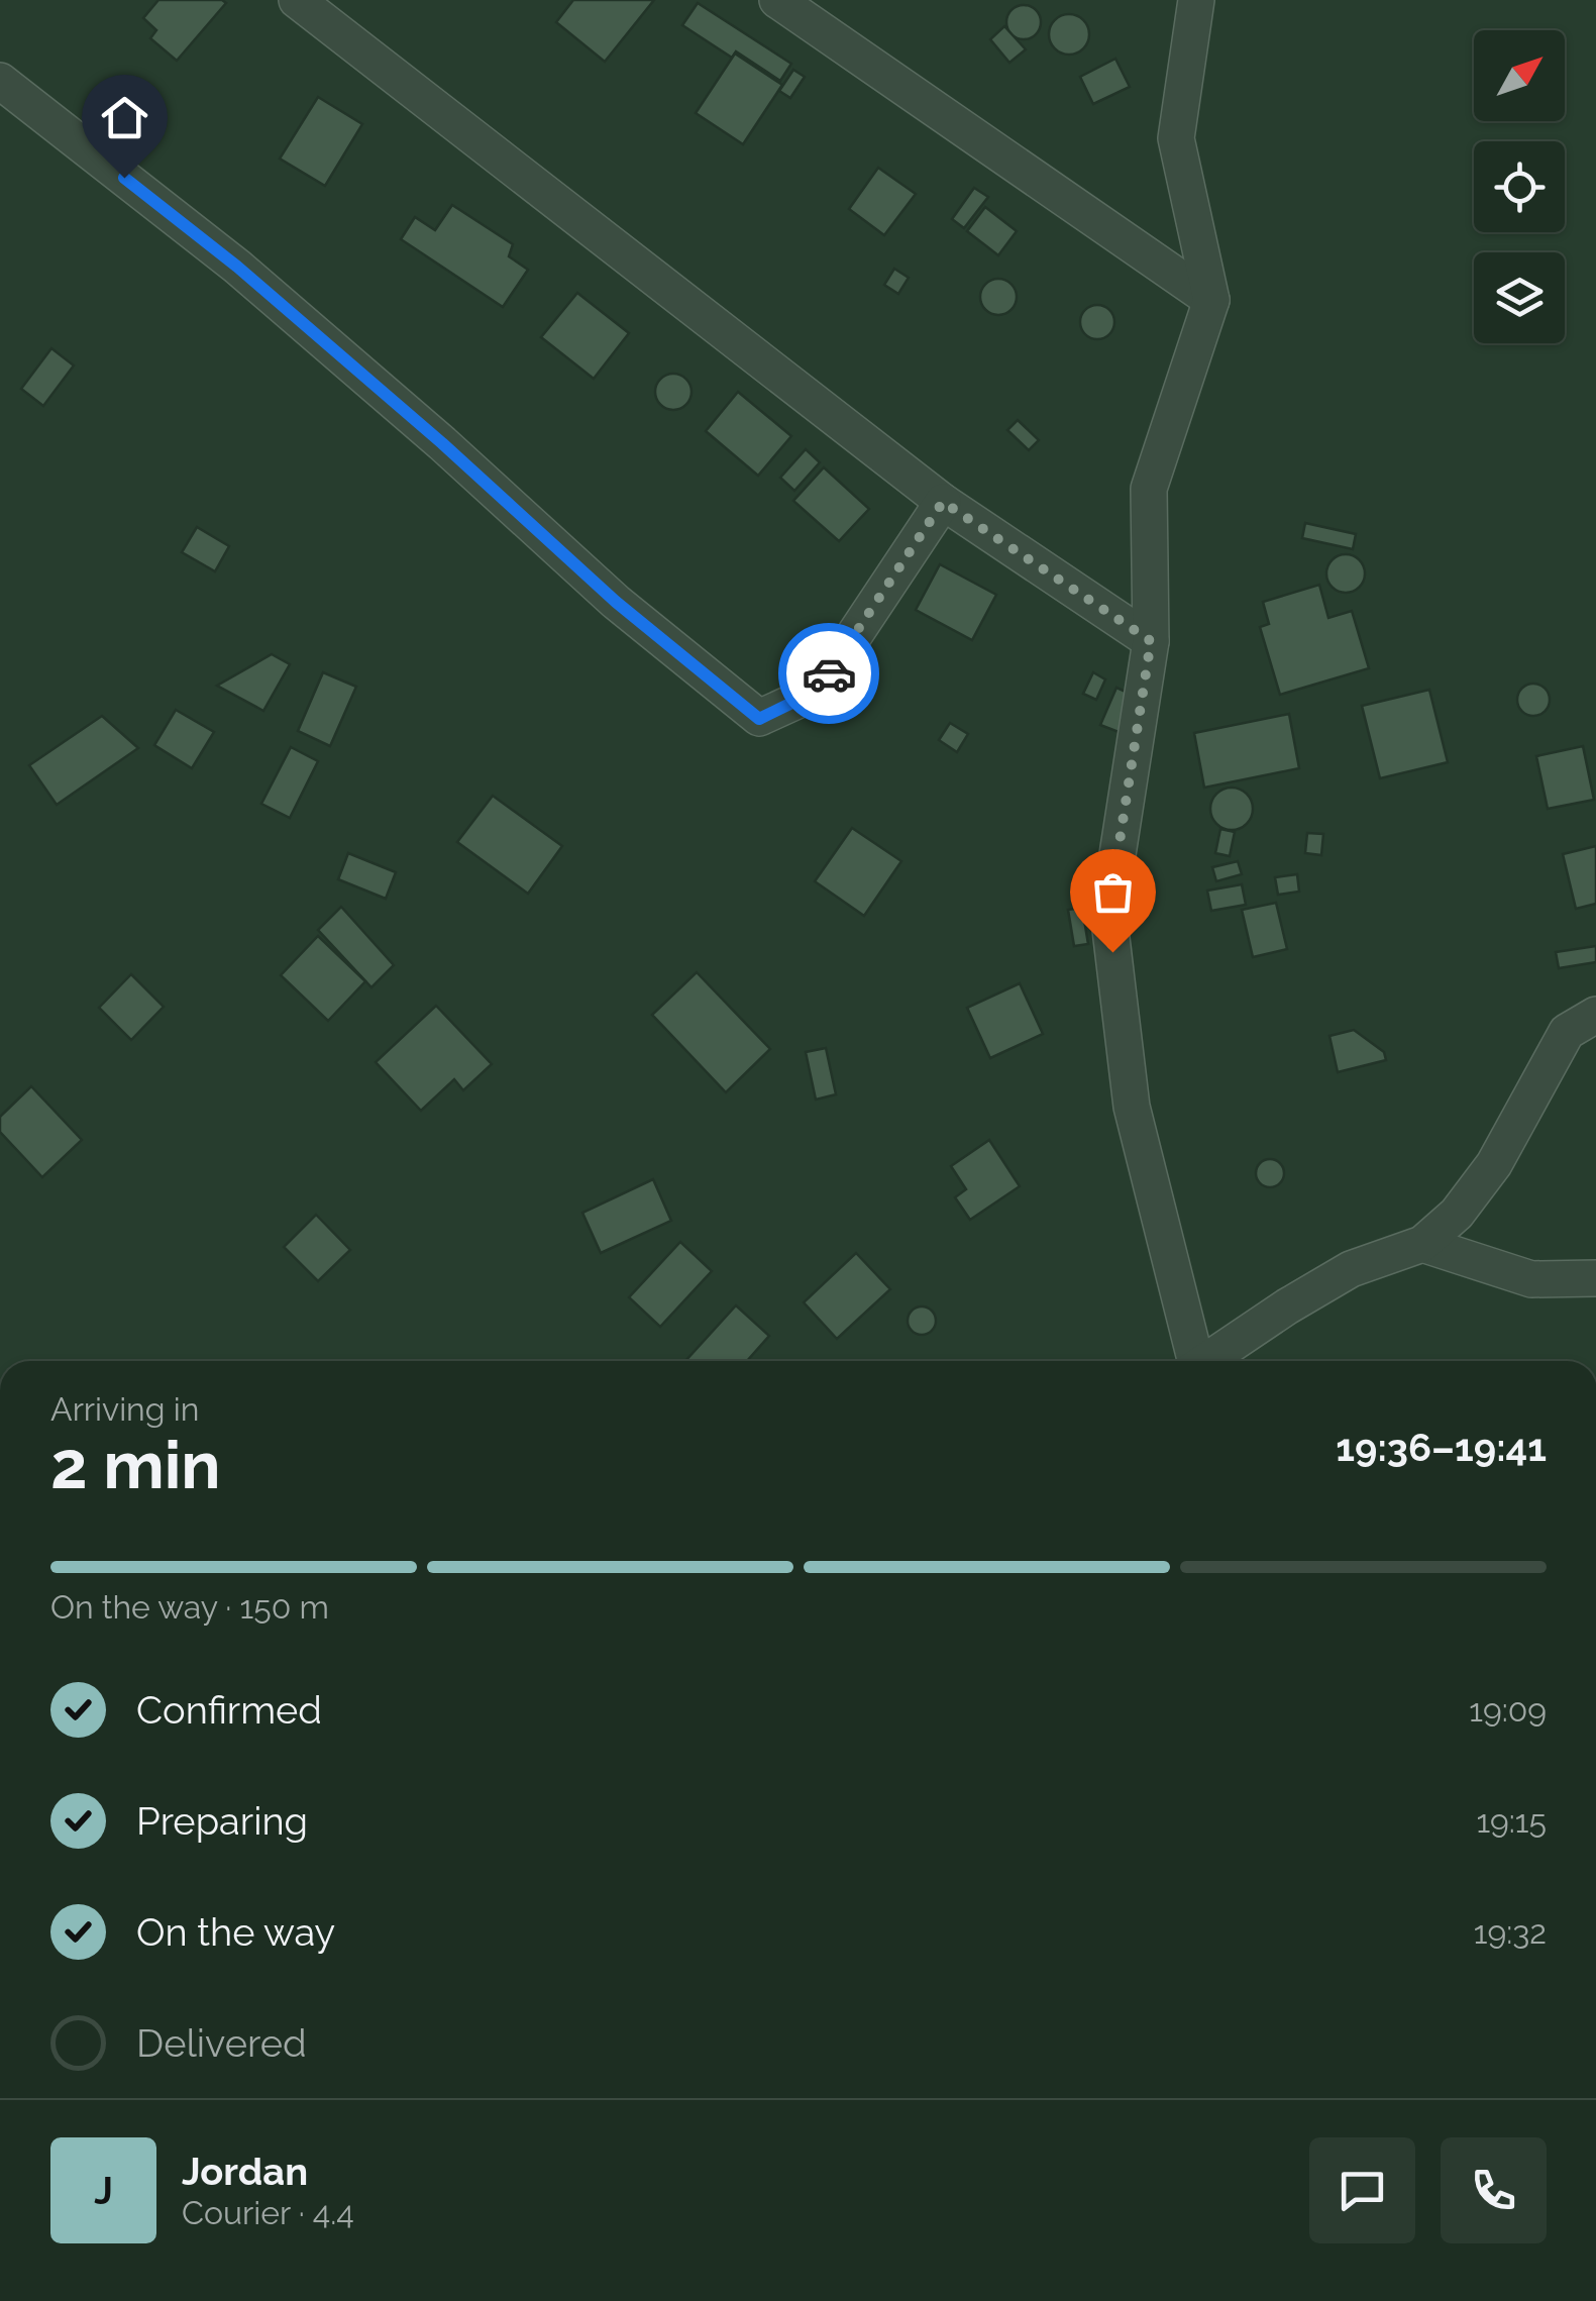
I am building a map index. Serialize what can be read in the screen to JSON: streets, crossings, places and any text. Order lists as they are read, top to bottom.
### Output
{
  "north": "top right",
  "page": {
    "heading": ["2 min", "Arriving in", "19:36–19:41"],
    "panel": ["Jordan", "Courier · 4.4"],
    "bar": "On the way · 150 m",
    "list": [
      ["Confirmed", "19:09"],
      ["Preparing", "19:15"],
      ["On the way", "19:32"],
      "Delivered"
    ],
    "round": "J"
  }
}
